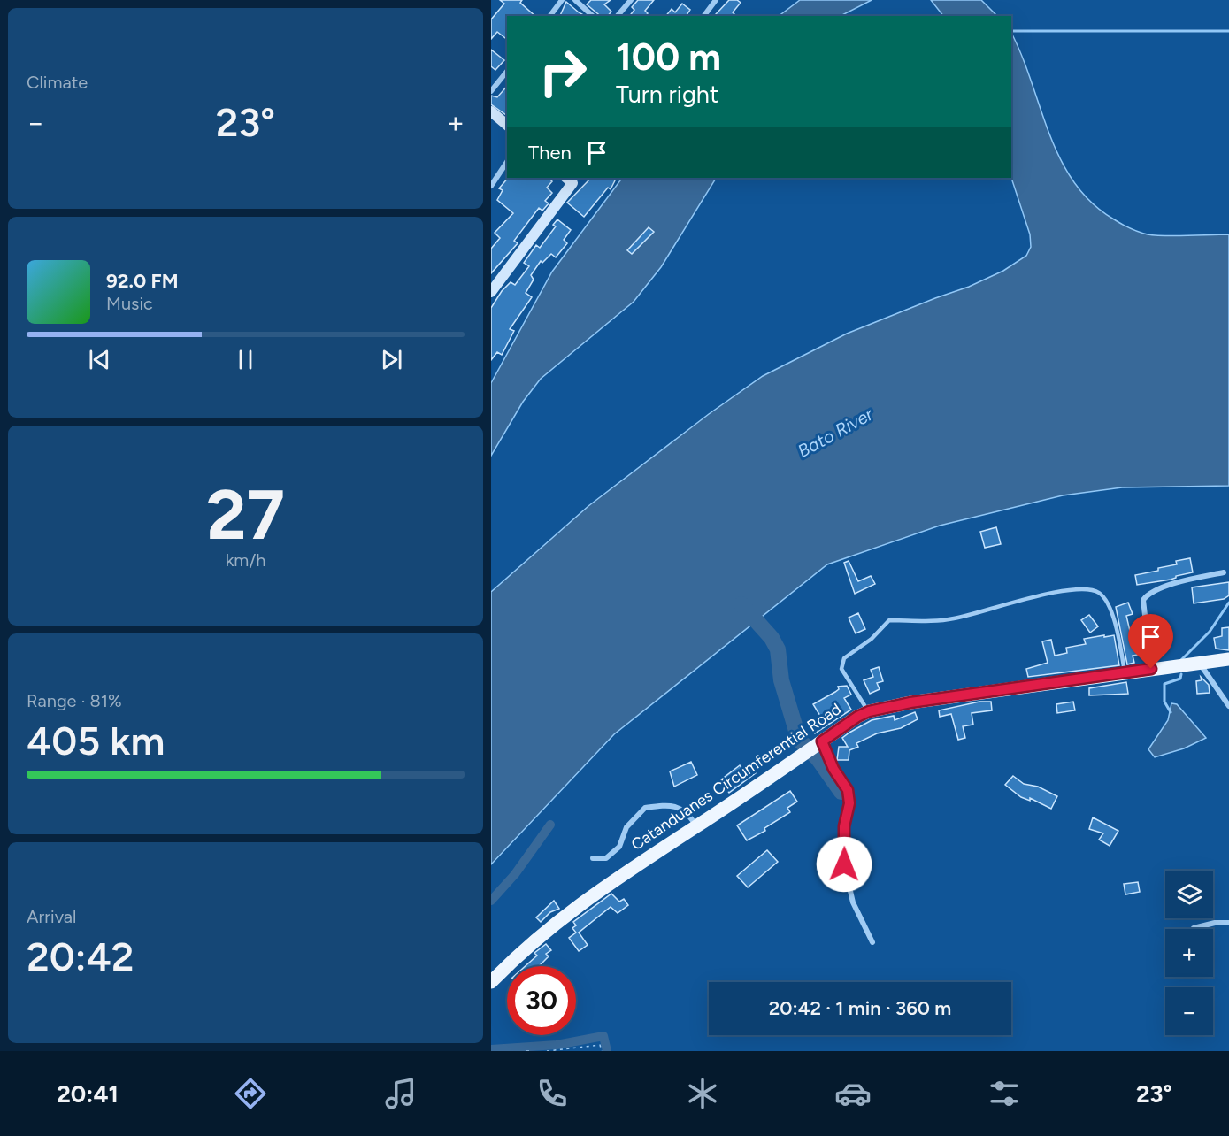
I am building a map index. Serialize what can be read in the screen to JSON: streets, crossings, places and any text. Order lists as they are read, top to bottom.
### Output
{
  "streets": {
    "main road": ["Catanduanes Circumferential Road"]
  },
  "water": ["Bato River"],
  "page": {
    "tile": [
      "Climate",
      ["27", "km/h"],
      ["Range · 81%", "405 km"],
      ["Arrival", "20:42"]
    ],
    "turn": ["100 m", "Turn right"],
    "heat": ["−", "23°", "+"],
    "then": "Then",
    "song": ["92.0 FM", "Music"],
    "map_buttons": ["+", "−"],
    "limit": "30",
    "trip": "20:42 · 1 min · 360 m",
    "tabs": ["20:41", "23°"]
  }
}
